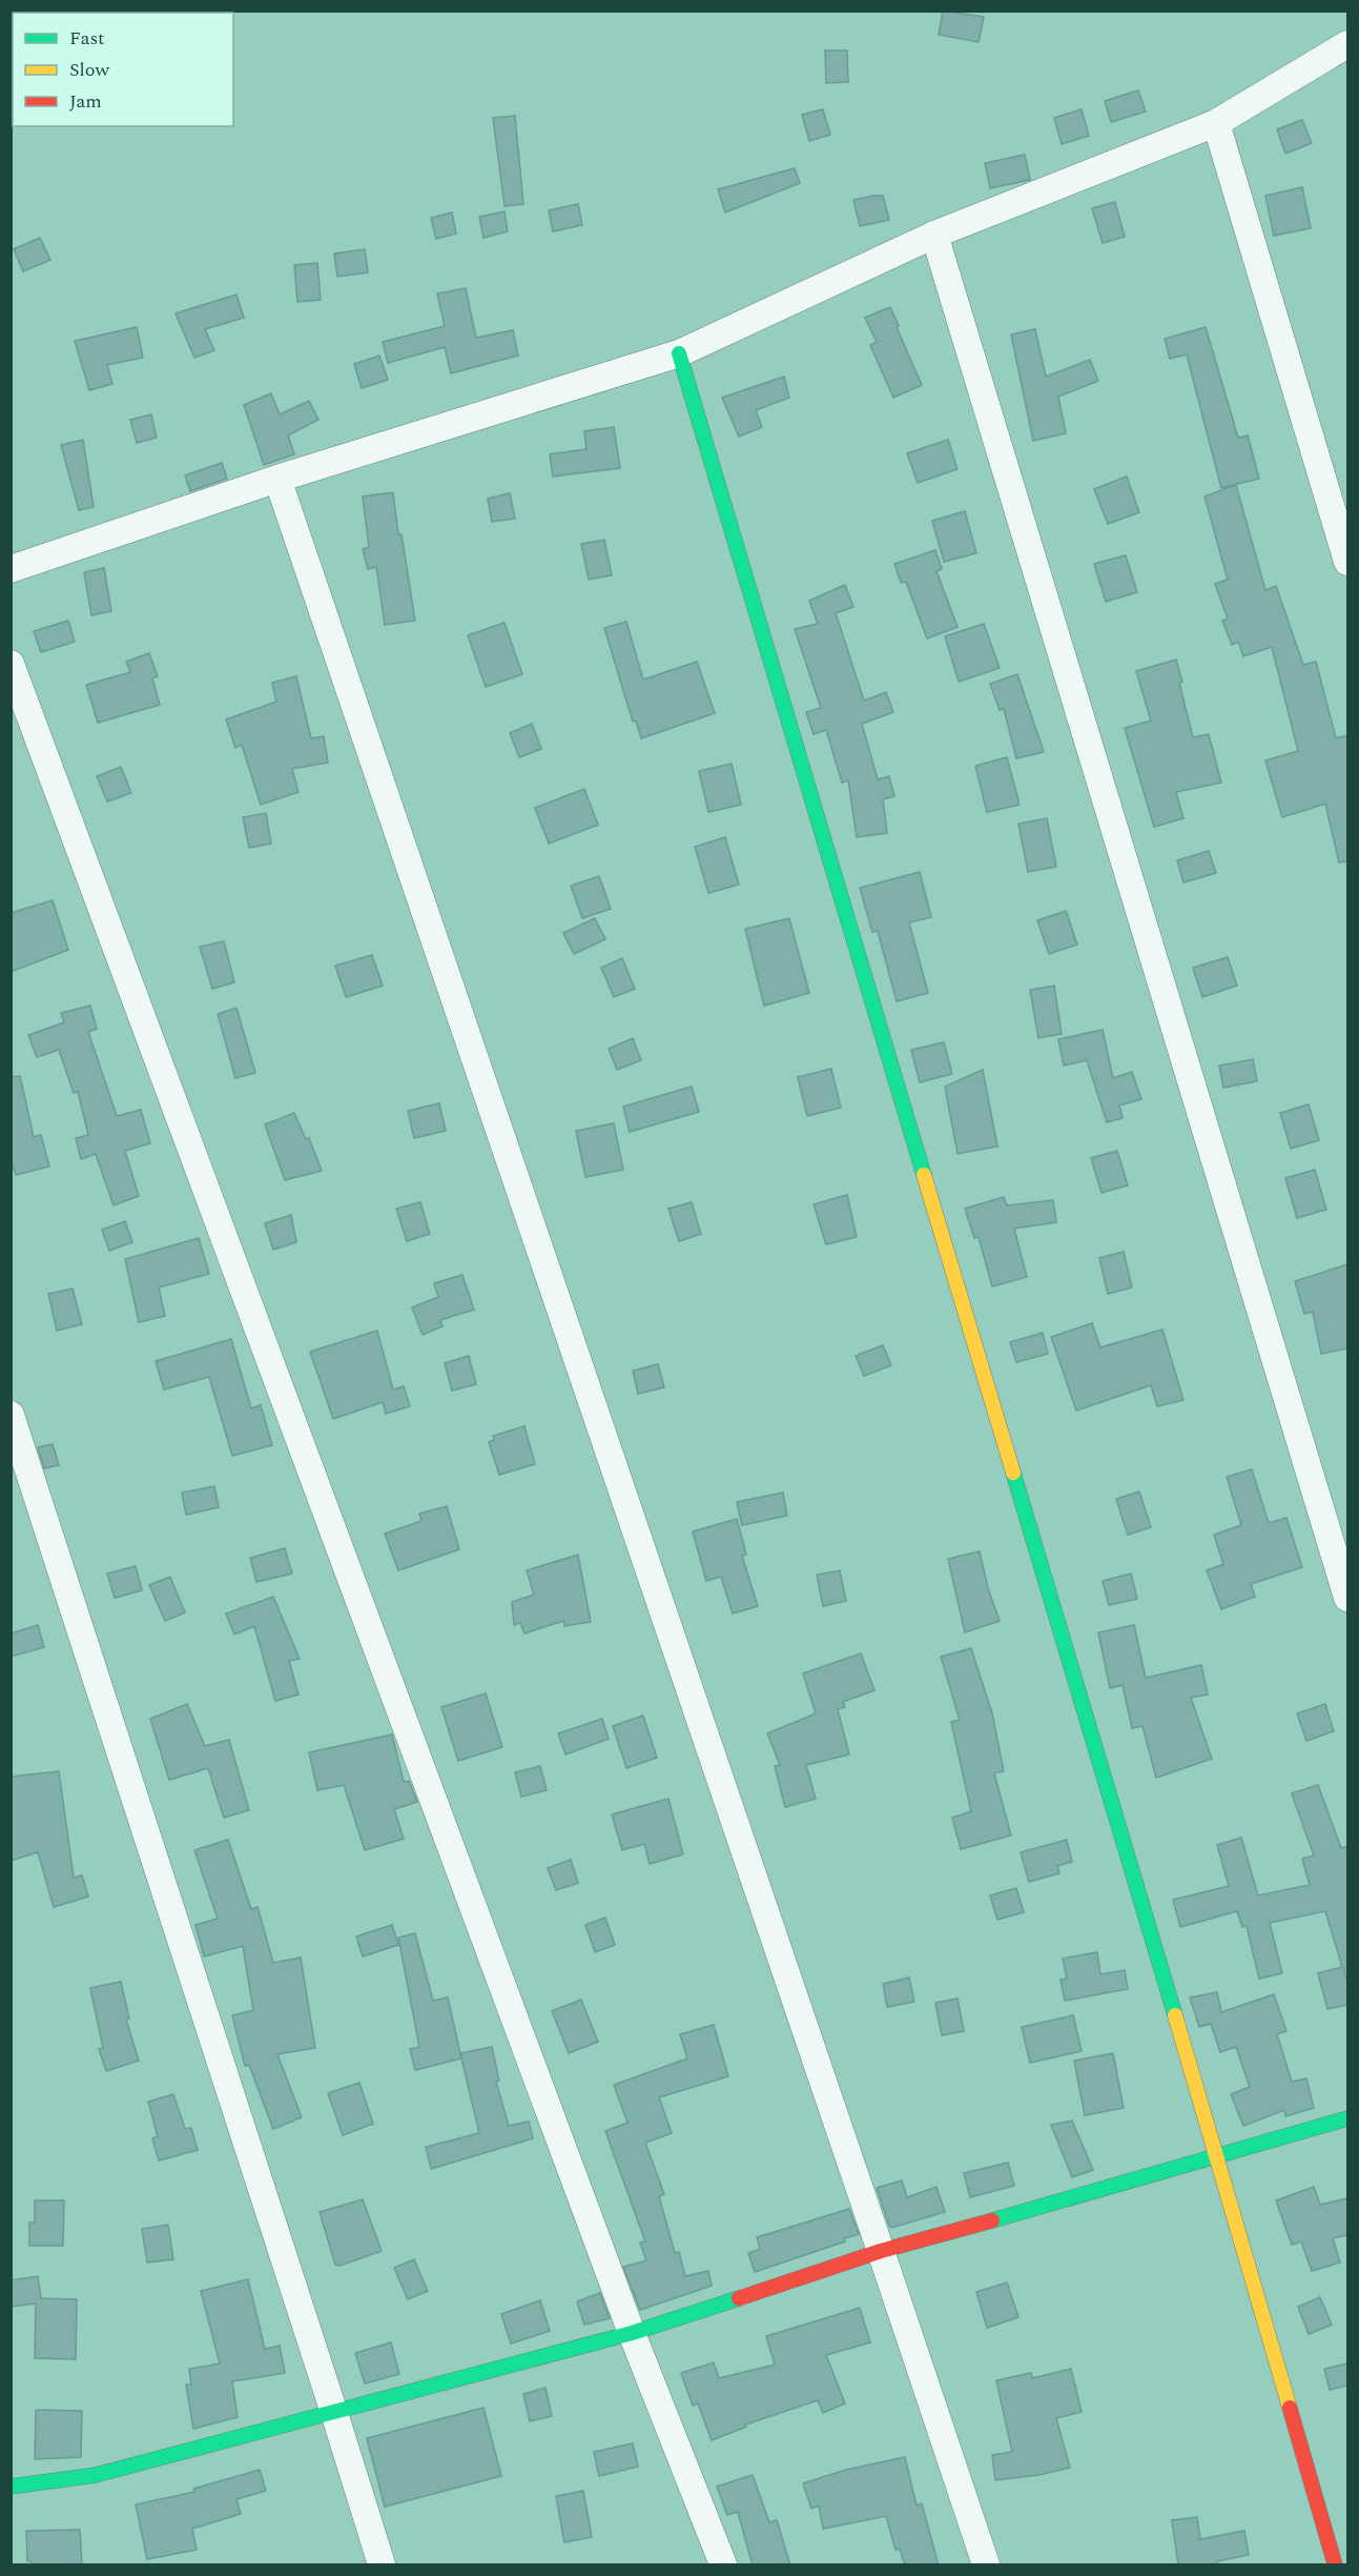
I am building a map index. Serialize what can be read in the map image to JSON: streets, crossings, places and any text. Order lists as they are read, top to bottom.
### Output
{
  "legend": ["Fast", "Slow", "Jam"]
}
